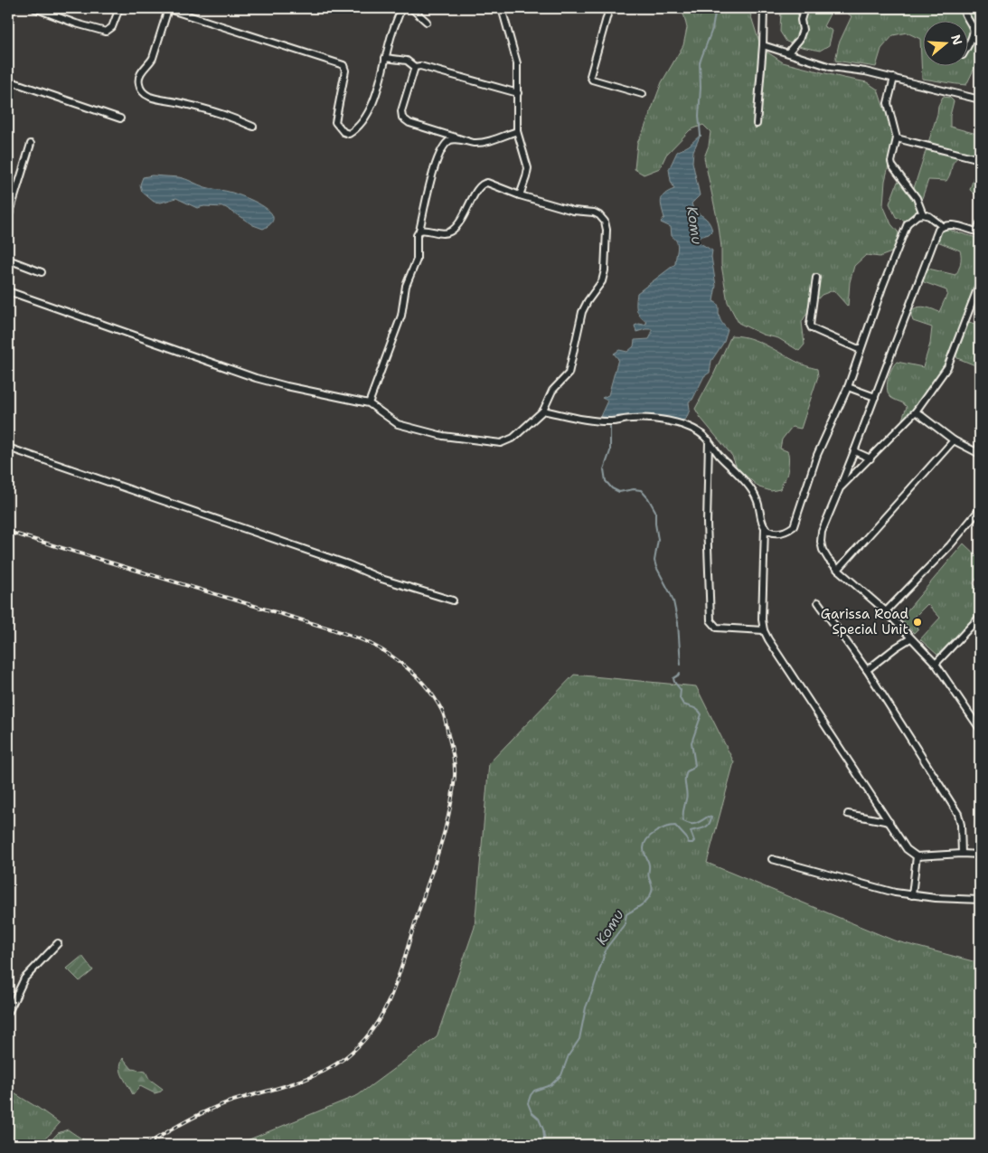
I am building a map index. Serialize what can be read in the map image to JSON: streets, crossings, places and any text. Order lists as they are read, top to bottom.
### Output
{
  "water": ["Komu"],
  "places": ["Garissa Road Special Unit"],
  "north": "right"
}
